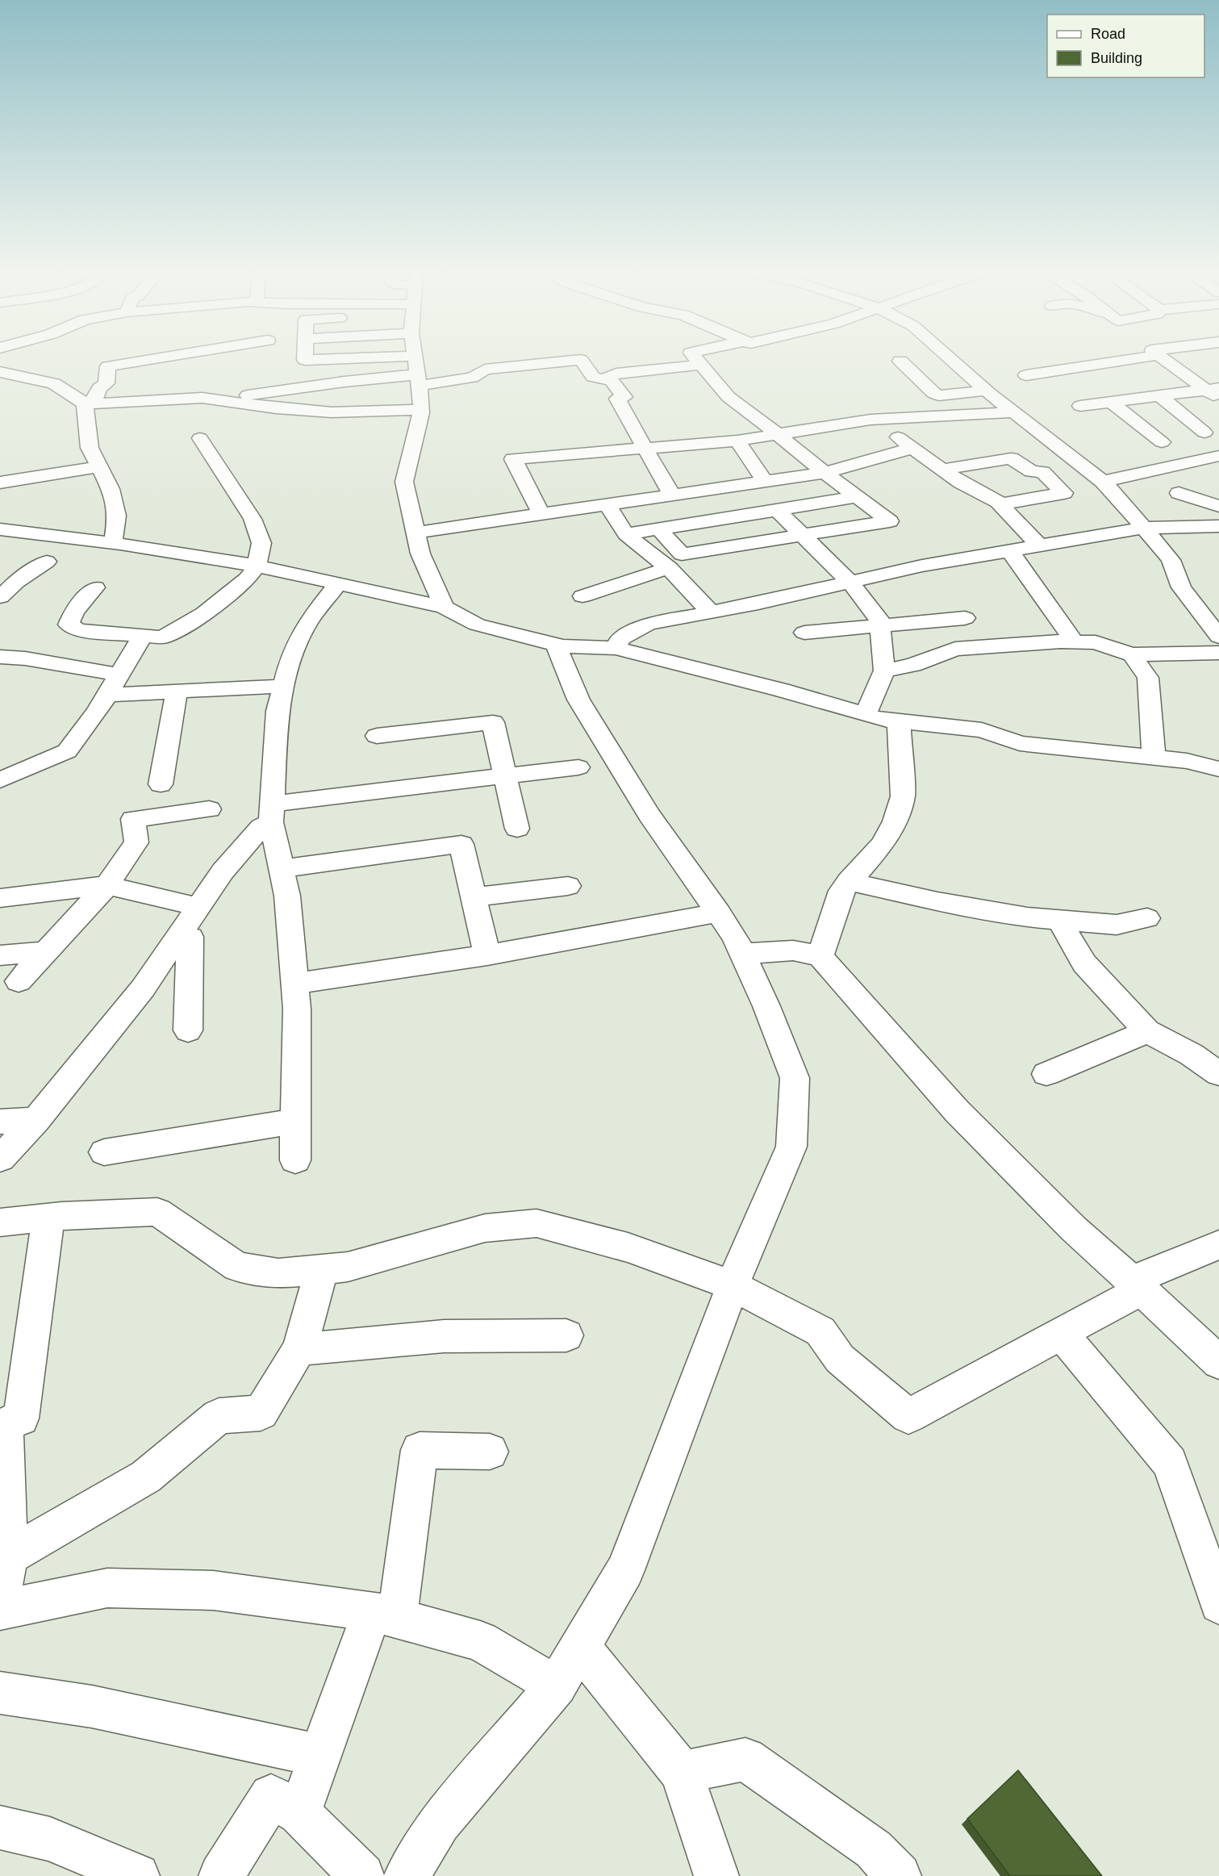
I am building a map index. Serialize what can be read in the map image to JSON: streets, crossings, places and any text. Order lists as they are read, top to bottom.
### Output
{
  "legend": ["Road", "Building"]
}
